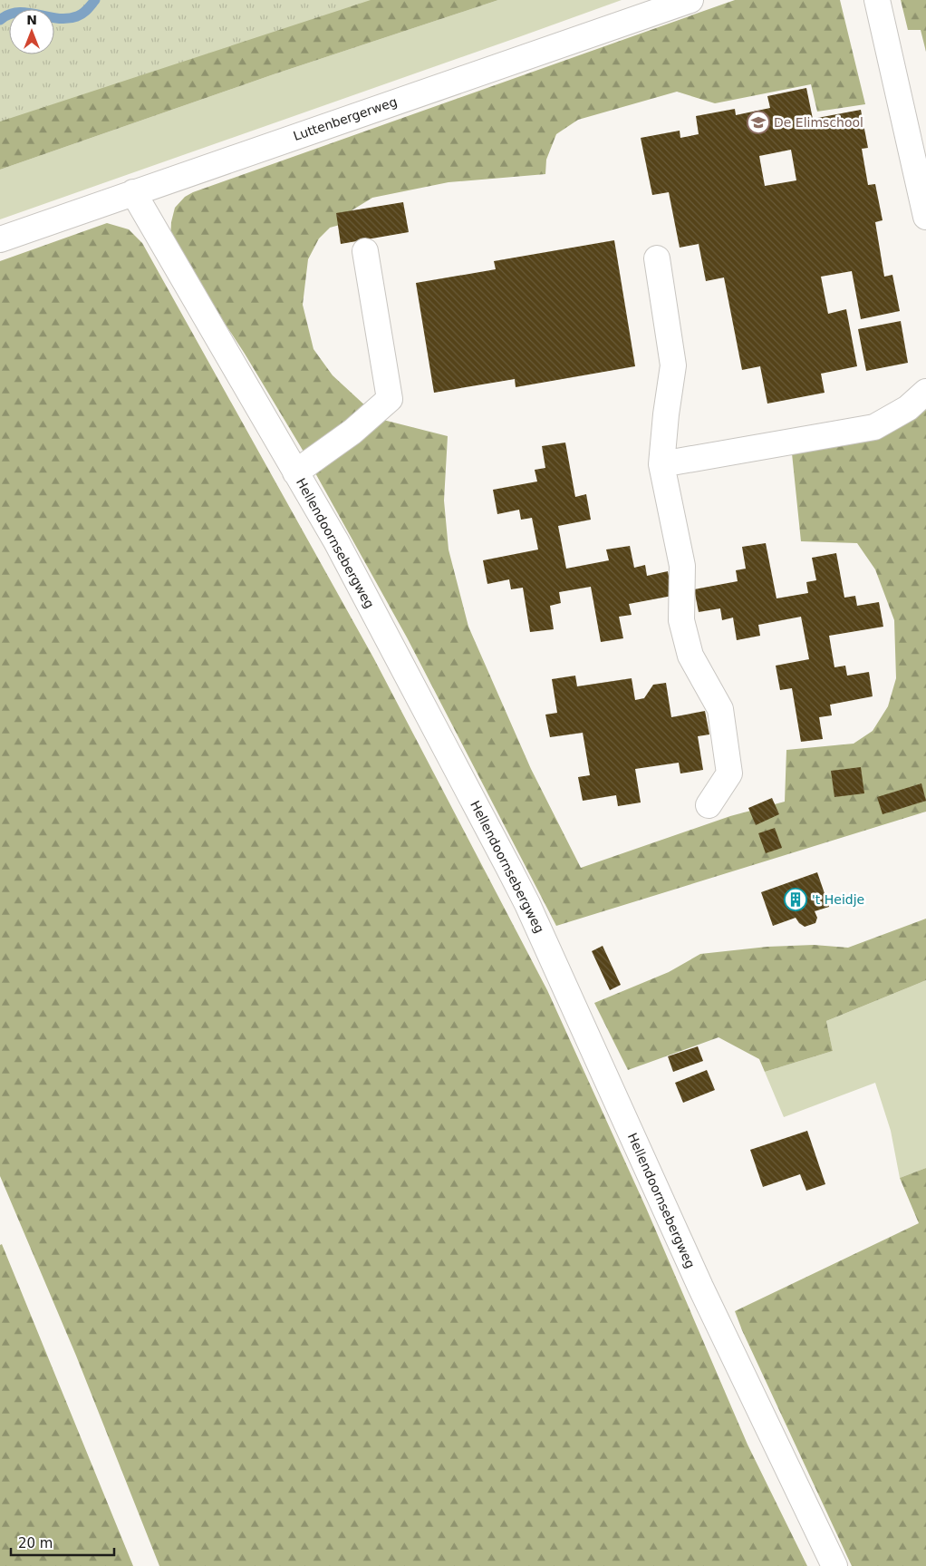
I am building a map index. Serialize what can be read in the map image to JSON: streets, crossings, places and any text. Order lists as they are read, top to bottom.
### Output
{
  "streets": {
    "street": ["Luttenbergerweg", "Hellendoornsebergweg"]
  },
  "crossings": [
    ["Luttenbergerweg", "Hellendoornsebergweg"]
  ],
  "places": {
    "school or university": ["De Elimschool"],
    "building": ["'t Heidje"]
  },
  "scale_bar": "20 m",
  "north": "top"
}
